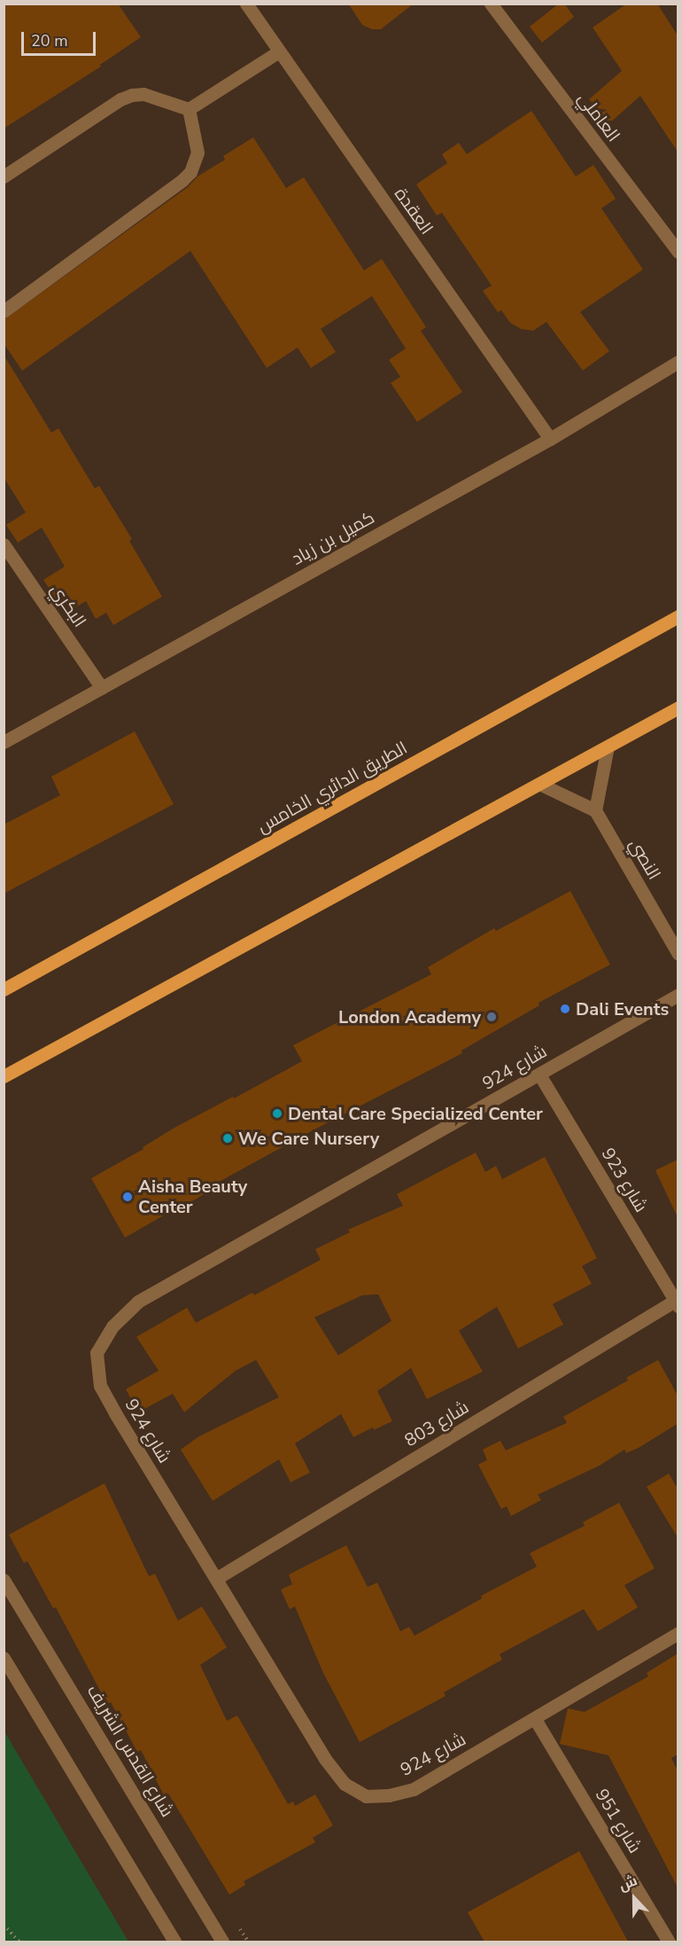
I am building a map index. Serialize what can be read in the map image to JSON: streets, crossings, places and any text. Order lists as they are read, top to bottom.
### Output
{
  "streets": {
    "main road": ["الطريق الدائري الخامس"],
    "street": [
      "العاملي",
      "العقدة",
      "كميل بن زياد",
      "البكري",
      "النصي",
      "شارع 924",
      "شارع 923",
      "شارع 803",
      "شارع القدس الشريف",
      "شارع 951"
    ]
  },
  "crossings": [
    ["العقدة", "كميل بن زياد"],
    ["كميل بن زياد", "البكري"],
    ["شارع 924", "شارع 923"],
    ["شارع 924", "شارع 803"],
    ["شارع 924", "شارع 951"],
    ["شارع 923", "شارع 803"]
  ],
  "places": [
    "Dali Events",
    "London Academy",
    "Dental Care Specialized Center",
    "We Care Nursery",
    "Aisha Beauty Center"
  ],
  "scale_bar": "20 m",
  "north": "top"
}
